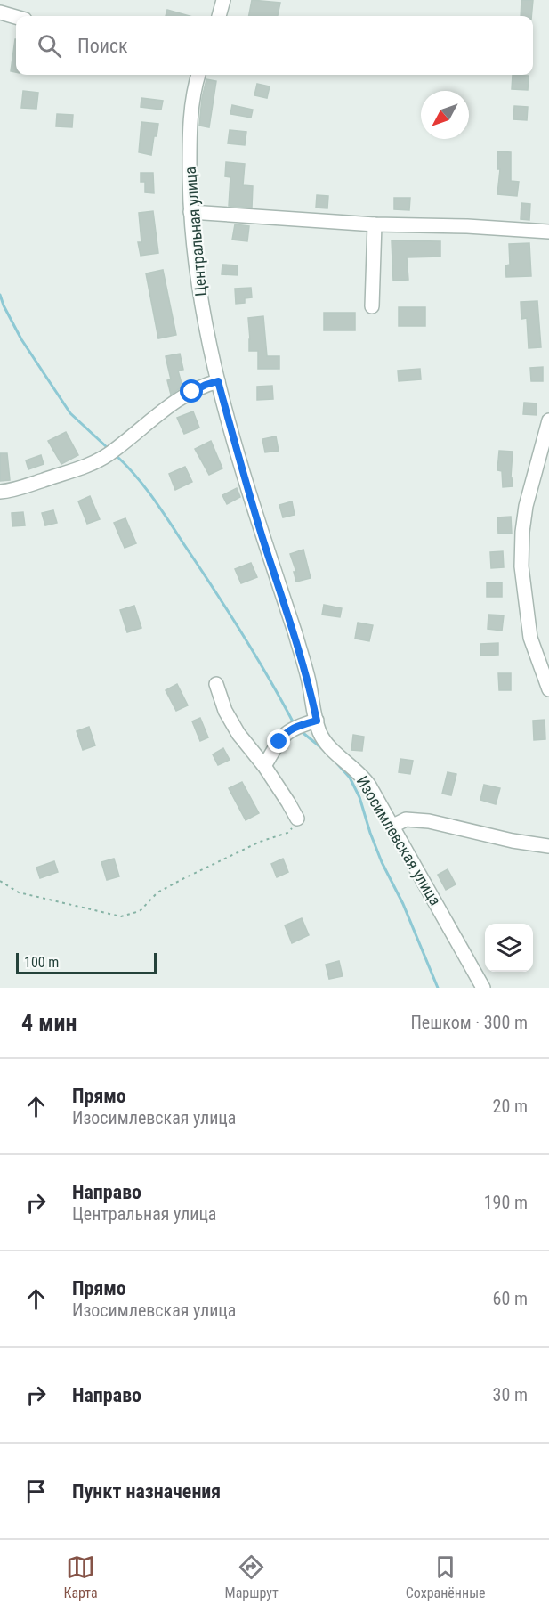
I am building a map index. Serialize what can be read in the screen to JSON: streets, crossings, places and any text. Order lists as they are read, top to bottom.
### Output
{
  "streets": {
    "street": ["Центральная улица", "Изосимлевская улица"]
  },
  "crossings": [
    ["Центральная улица", "Изосимлевская улица"]
  ],
  "scale_bar": "100 m",
  "north": "bottom left",
  "page": {
    "search": "Поиск",
    "scale": "100 m",
    "heading": ["4 мин", "Пешком · 300 m"],
    "list": [
      ["Прямо", "Изосимлевская улица", "20 m"],
      ["Направо", "Центральная улица", "190 m"],
      ["Прямо", "Изосимлевская улица", "60 m"],
      ["Направо", "30 m"],
      "Пункт назначения"
    ],
    "nav": ["Карта", "Маршрут", "Сохранённые"]
  }
}
